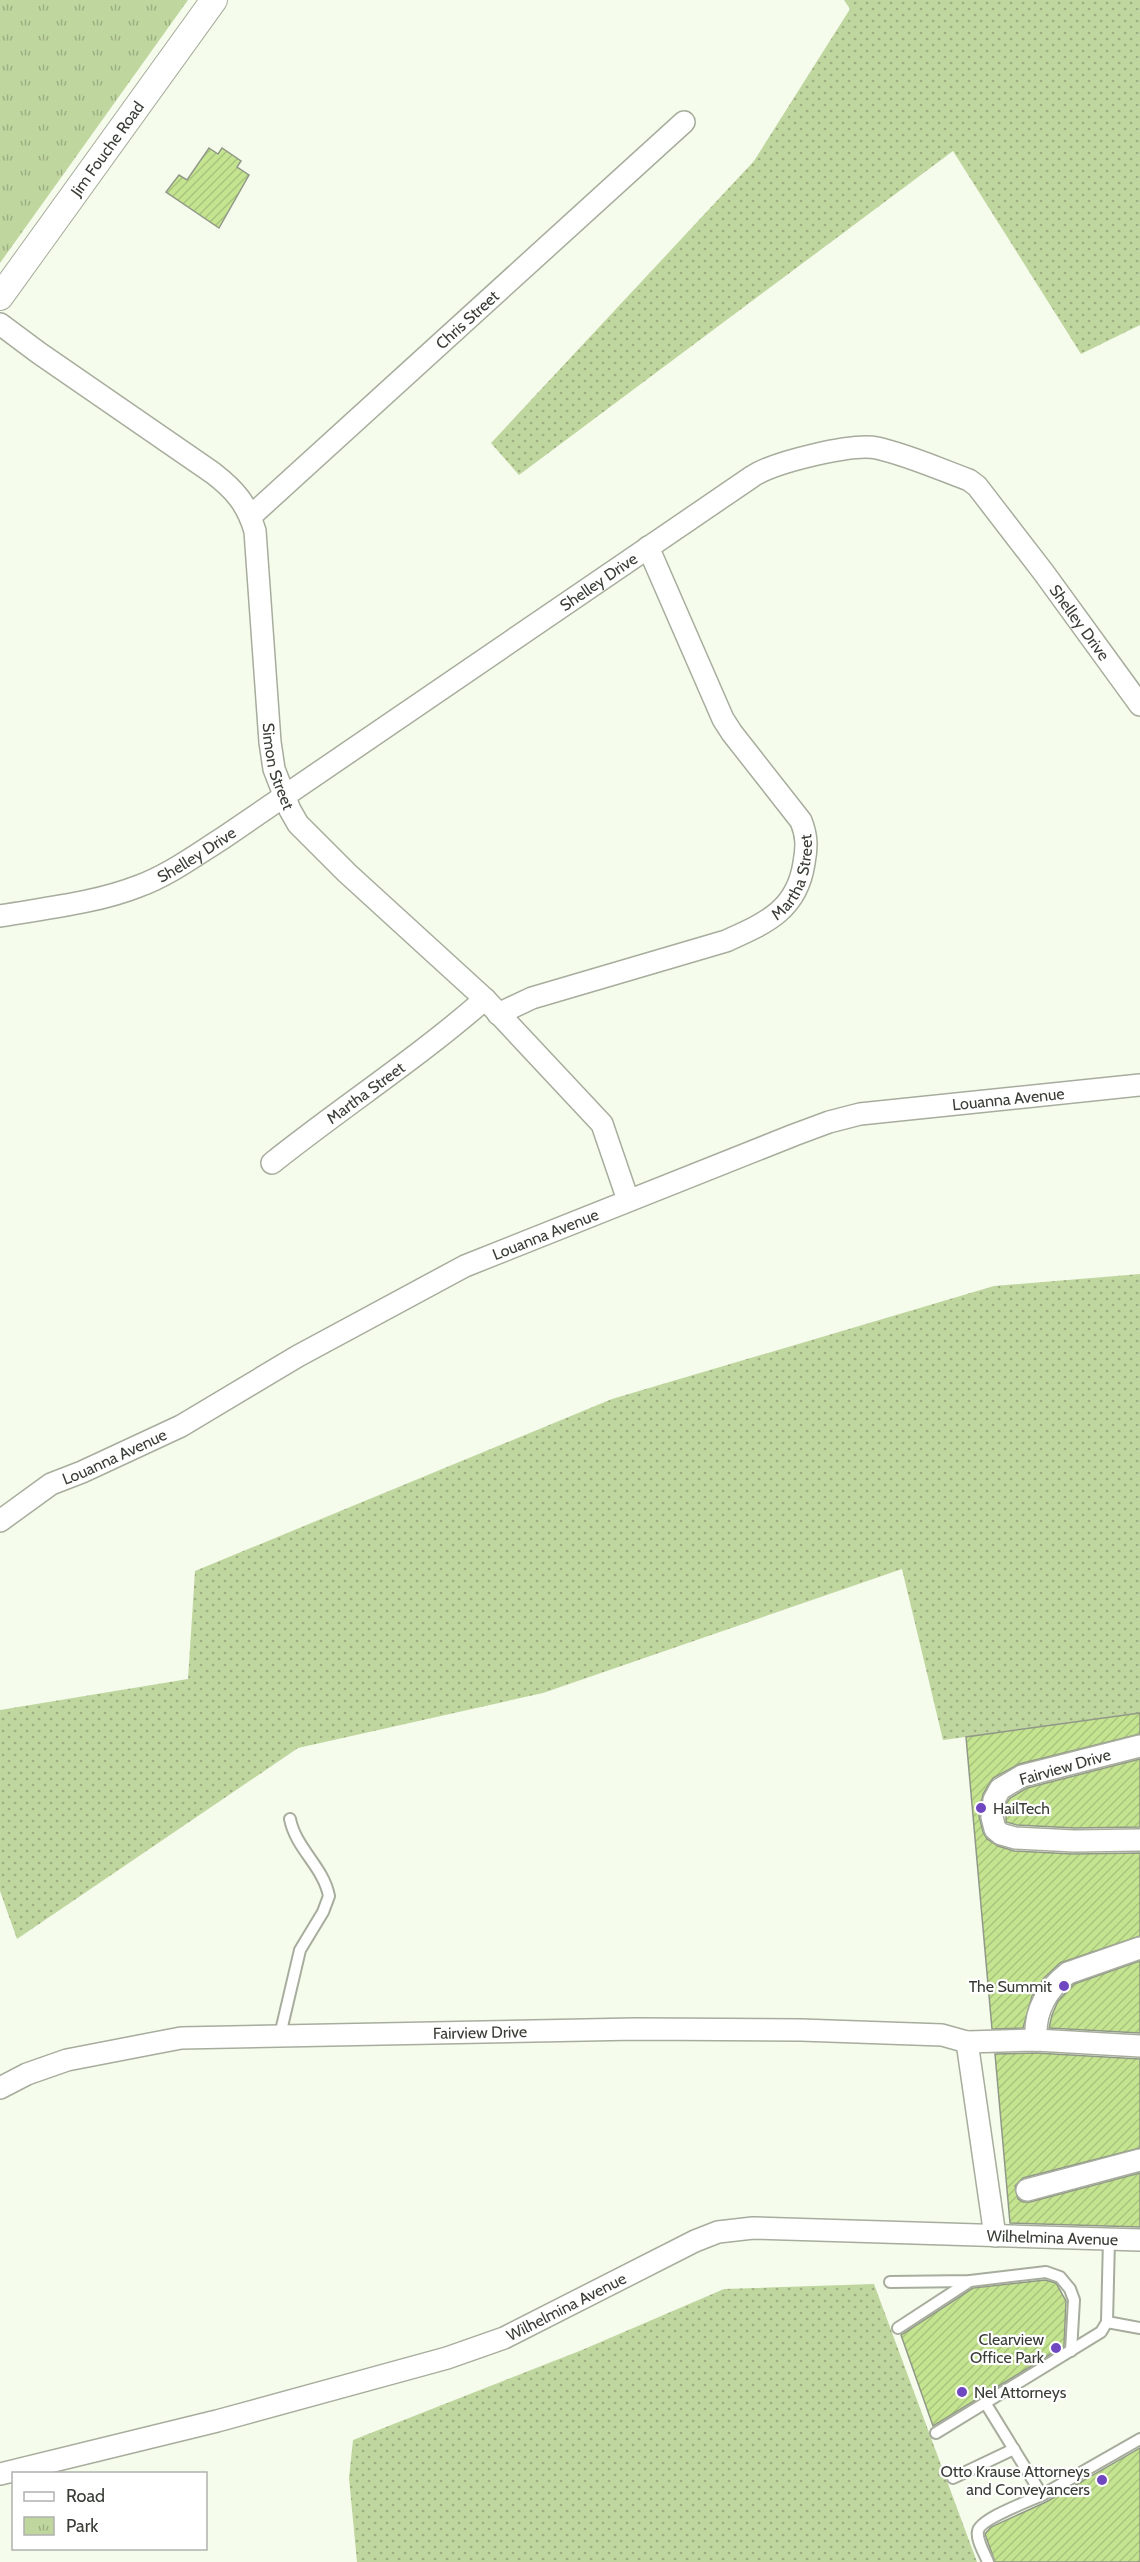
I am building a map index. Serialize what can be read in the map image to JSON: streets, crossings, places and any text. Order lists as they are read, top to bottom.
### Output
{
  "streets": {
    "street": [
      "Jim Fouche Road",
      "Chris Street",
      "Shelley Drive",
      "Simon Street",
      "Martha Street",
      "Louanna Avenue",
      "Fairview Drive",
      "Wilhelmina Avenue"
    ]
  },
  "crossings": [
    ["Chris Street", "Simon Street"],
    ["Shelley Drive", "Simon Street"],
    ["Shelley Drive", "Martha Street"],
    ["Simon Street", "Martha Street"],
    ["Simon Street", "Louanna Avenue"]
  ],
  "places": [
    "HailTech",
    "The Summit",
    "Clearview Office Park",
    "Nel Attorneys",
    "Otto Krause Attorneys and Conveyancers"
  ],
  "legend": ["Road", "Park"]
}
